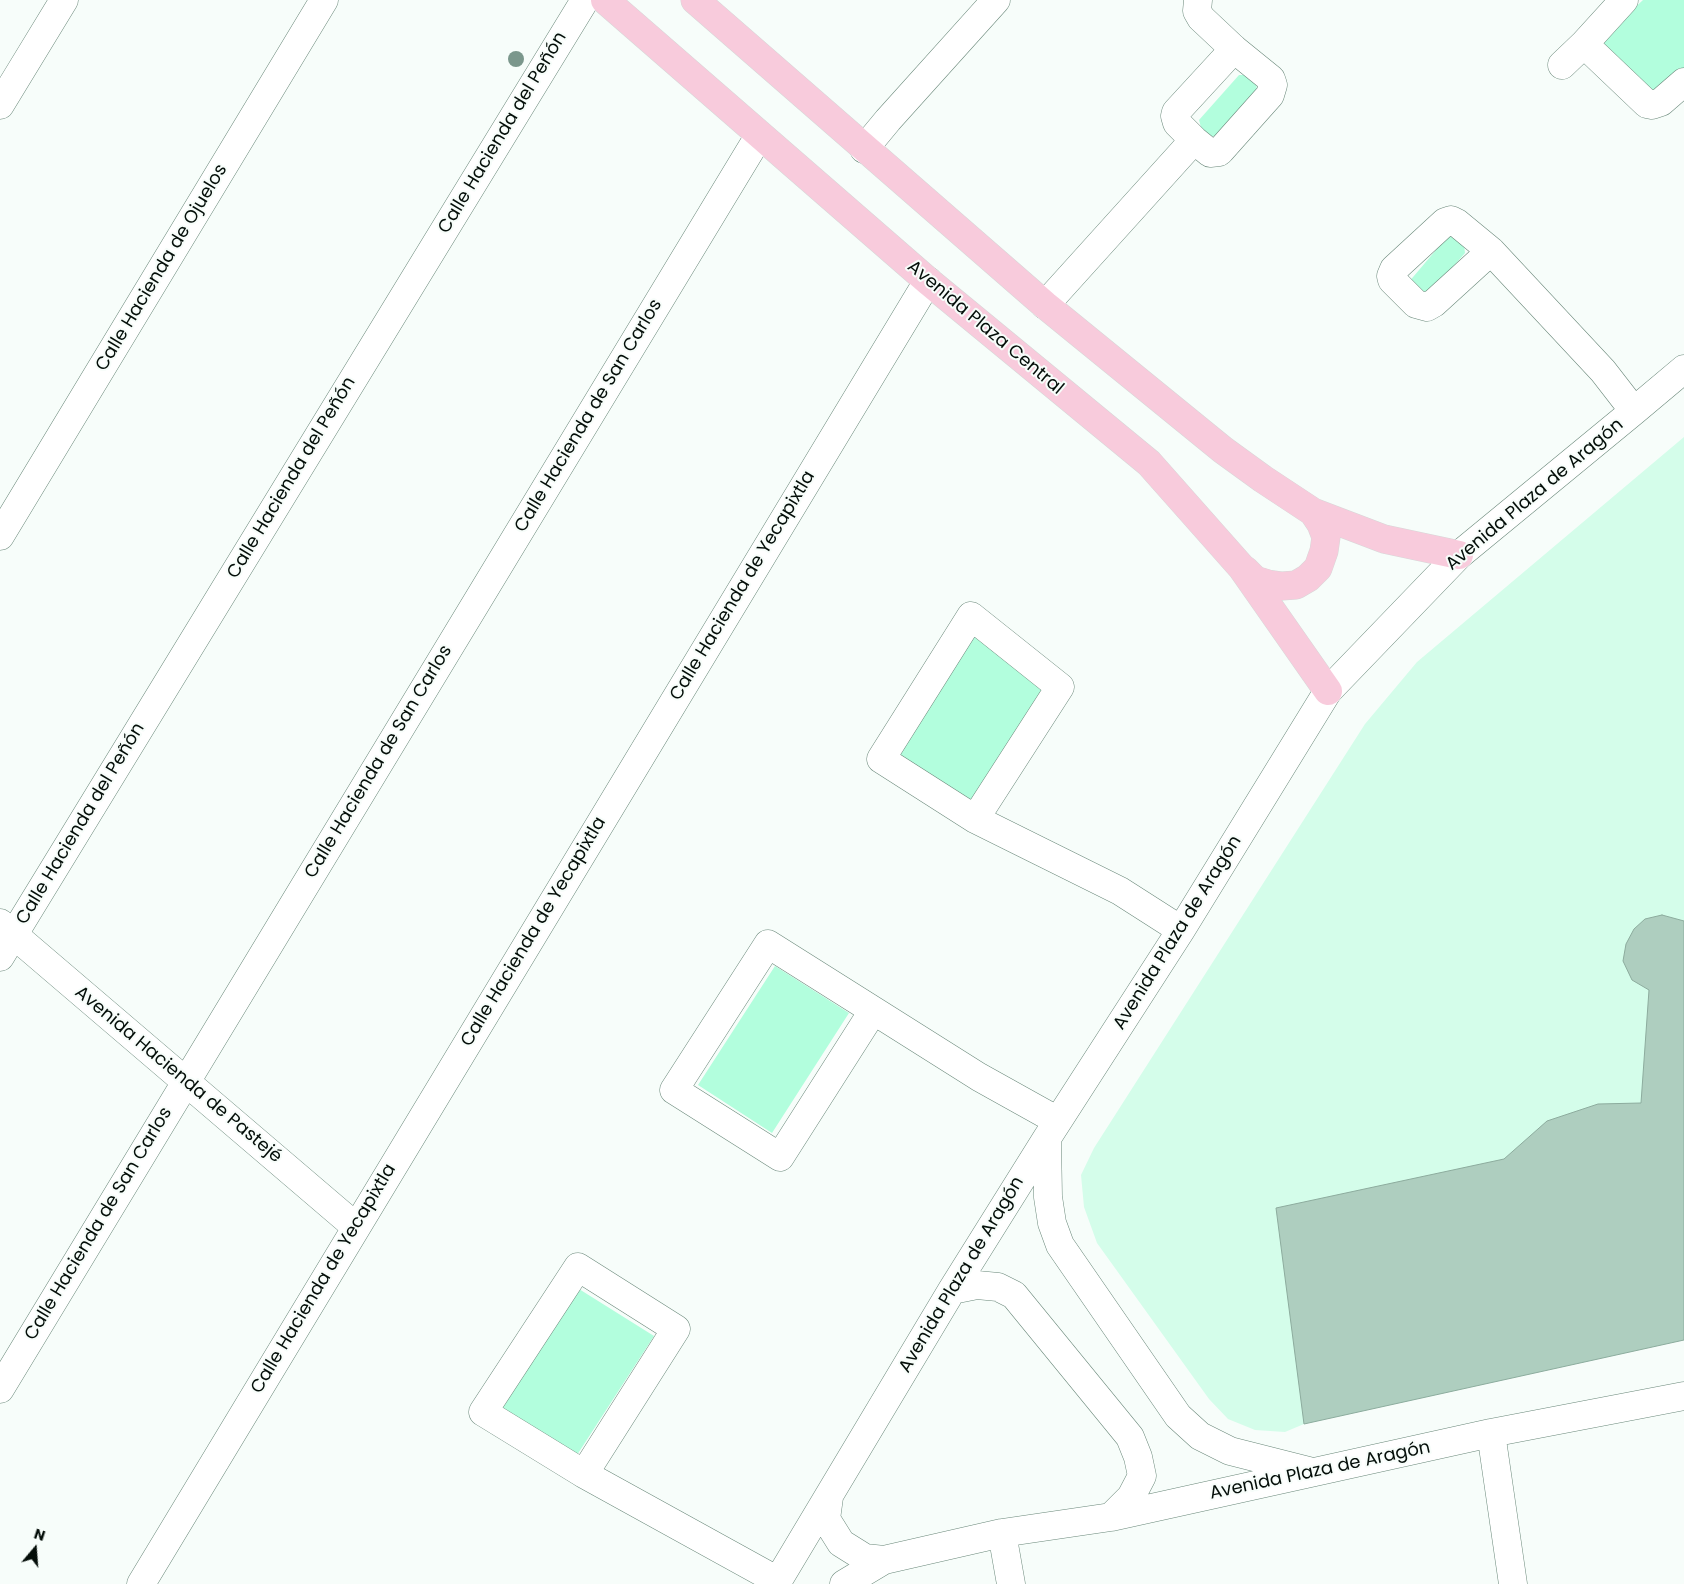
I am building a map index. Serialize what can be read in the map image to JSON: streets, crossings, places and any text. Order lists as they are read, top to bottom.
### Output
{
  "streets": {
    "main road": ["Avenida Plaza Central"],
    "street": [
      "Calle Hacienda del Peñón",
      "Calle Hacienda de Ojuelos",
      "Calle Hacienda de San Carlos",
      "Avenida Plaza de Aragón",
      "Calle Hacienda de Yecapixtla",
      "Avenida Hacienda de Pastejé"
    ]
  },
  "crossings": [
    ["Calle Hacienda del Peñón", "Avenida Hacienda de Pastejé"],
    ["Avenida Plaza Central", "Calle Hacienda de San Carlos"],
    ["Avenida Plaza Central", "Avenida Plaza de Aragón"],
    ["Avenida Plaza Central", "Calle Hacienda de Yecapixtla"],
    ["Calle Hacienda de San Carlos", "Avenida Hacienda de Pastejé"],
    ["Calle Hacienda de Yecapixtla", "Avenida Hacienda de Pastejé"]
  ],
  "north": "top"
}
